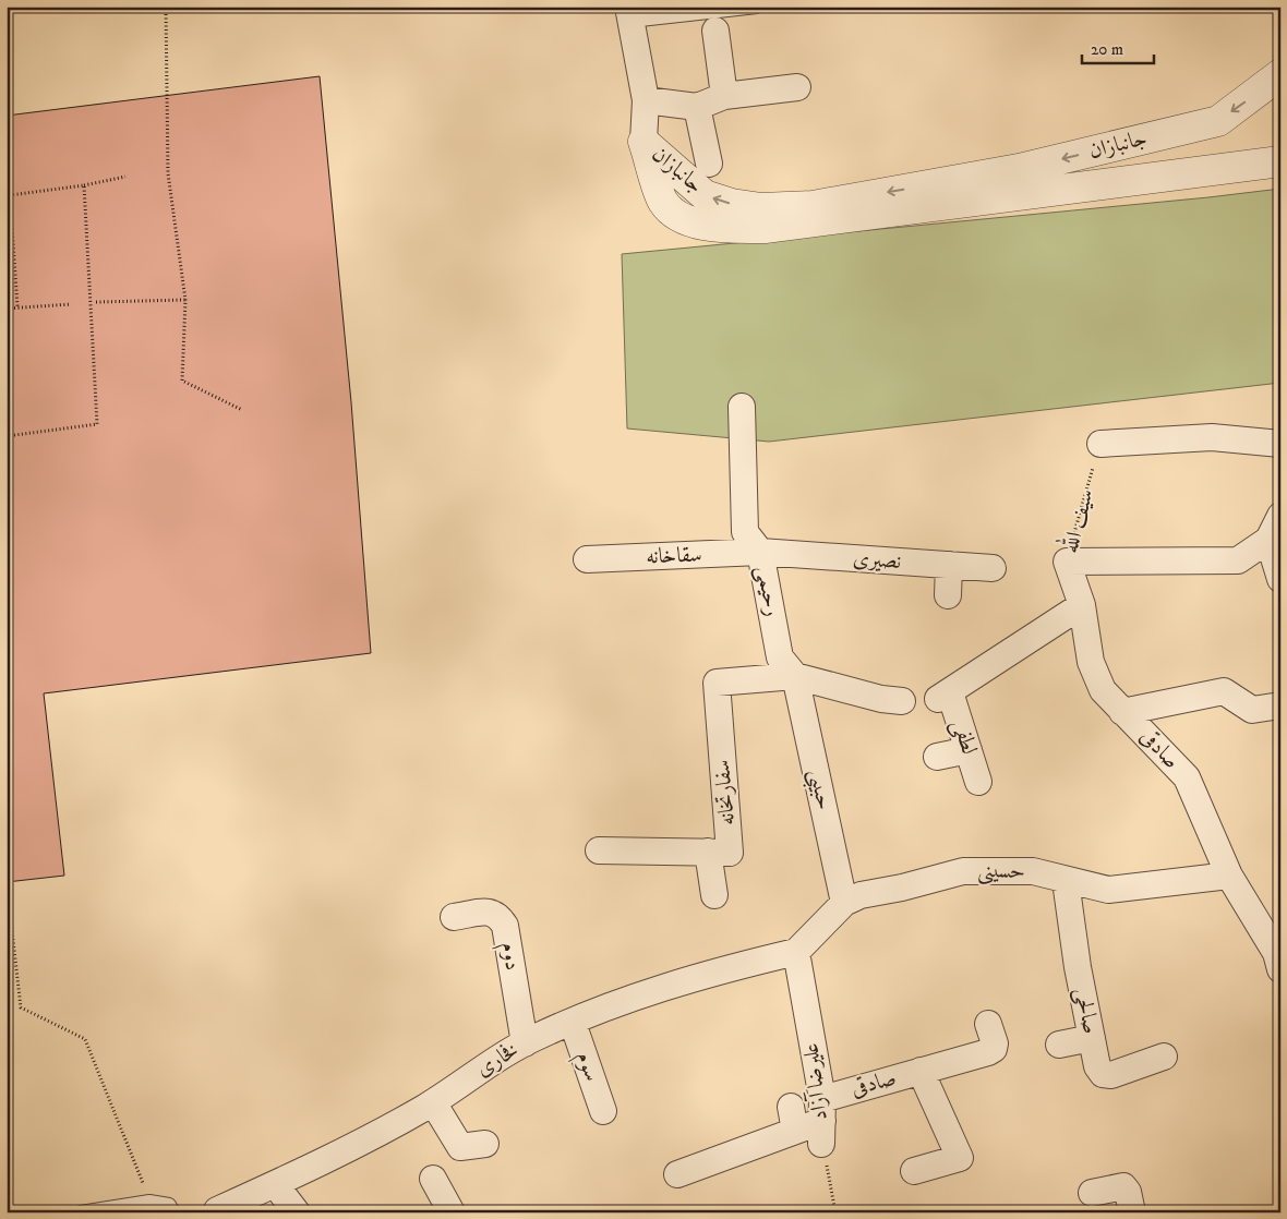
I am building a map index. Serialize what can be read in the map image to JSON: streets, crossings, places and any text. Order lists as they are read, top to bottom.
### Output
{
  "streets": {
    "street": [
      "جانبازان",
      "سیف الله",
      "سقاخانه",
      "نصیری",
      "رحیمی",
      "لطفی",
      "صادقی",
      "حبیبی",
      "سفارتخانه",
      "حسینی",
      "دوم",
      "صالحی",
      "فخاری",
      "سوم",
      "علیرضا آزاد"
    ]
  },
  "crossings": [
    ["سیف الله", "لطفی"],
    ["سیف الله", "صادقی"],
    ["سقاخانه", "نصیری"],
    ["سقاخانه", "رحیمی"],
    ["نصیری", "رحیمی"],
    ["رحیمی", "حبیبی"],
    ["رحیمی", "سفارتخانه"],
    ["لطفی", "صادقی"],
    ["صادقی", "حسینی"],
    ["صادقی", "علیرضا آزاد"],
    ["حبیبی", "سفارتخانه"],
    ["حبیبی", "حسینی"],
    ["حسینی", "صالحی"],
    ["حسینی", "فخاری"],
    ["حسینی", "علیرضا آزاد"],
    ["دوم", "فخاری"],
    ["فخاری", "سوم"],
    ["فخاری", "علیرضا آزاد"]
  ],
  "scale_bar": "20 m"
}
